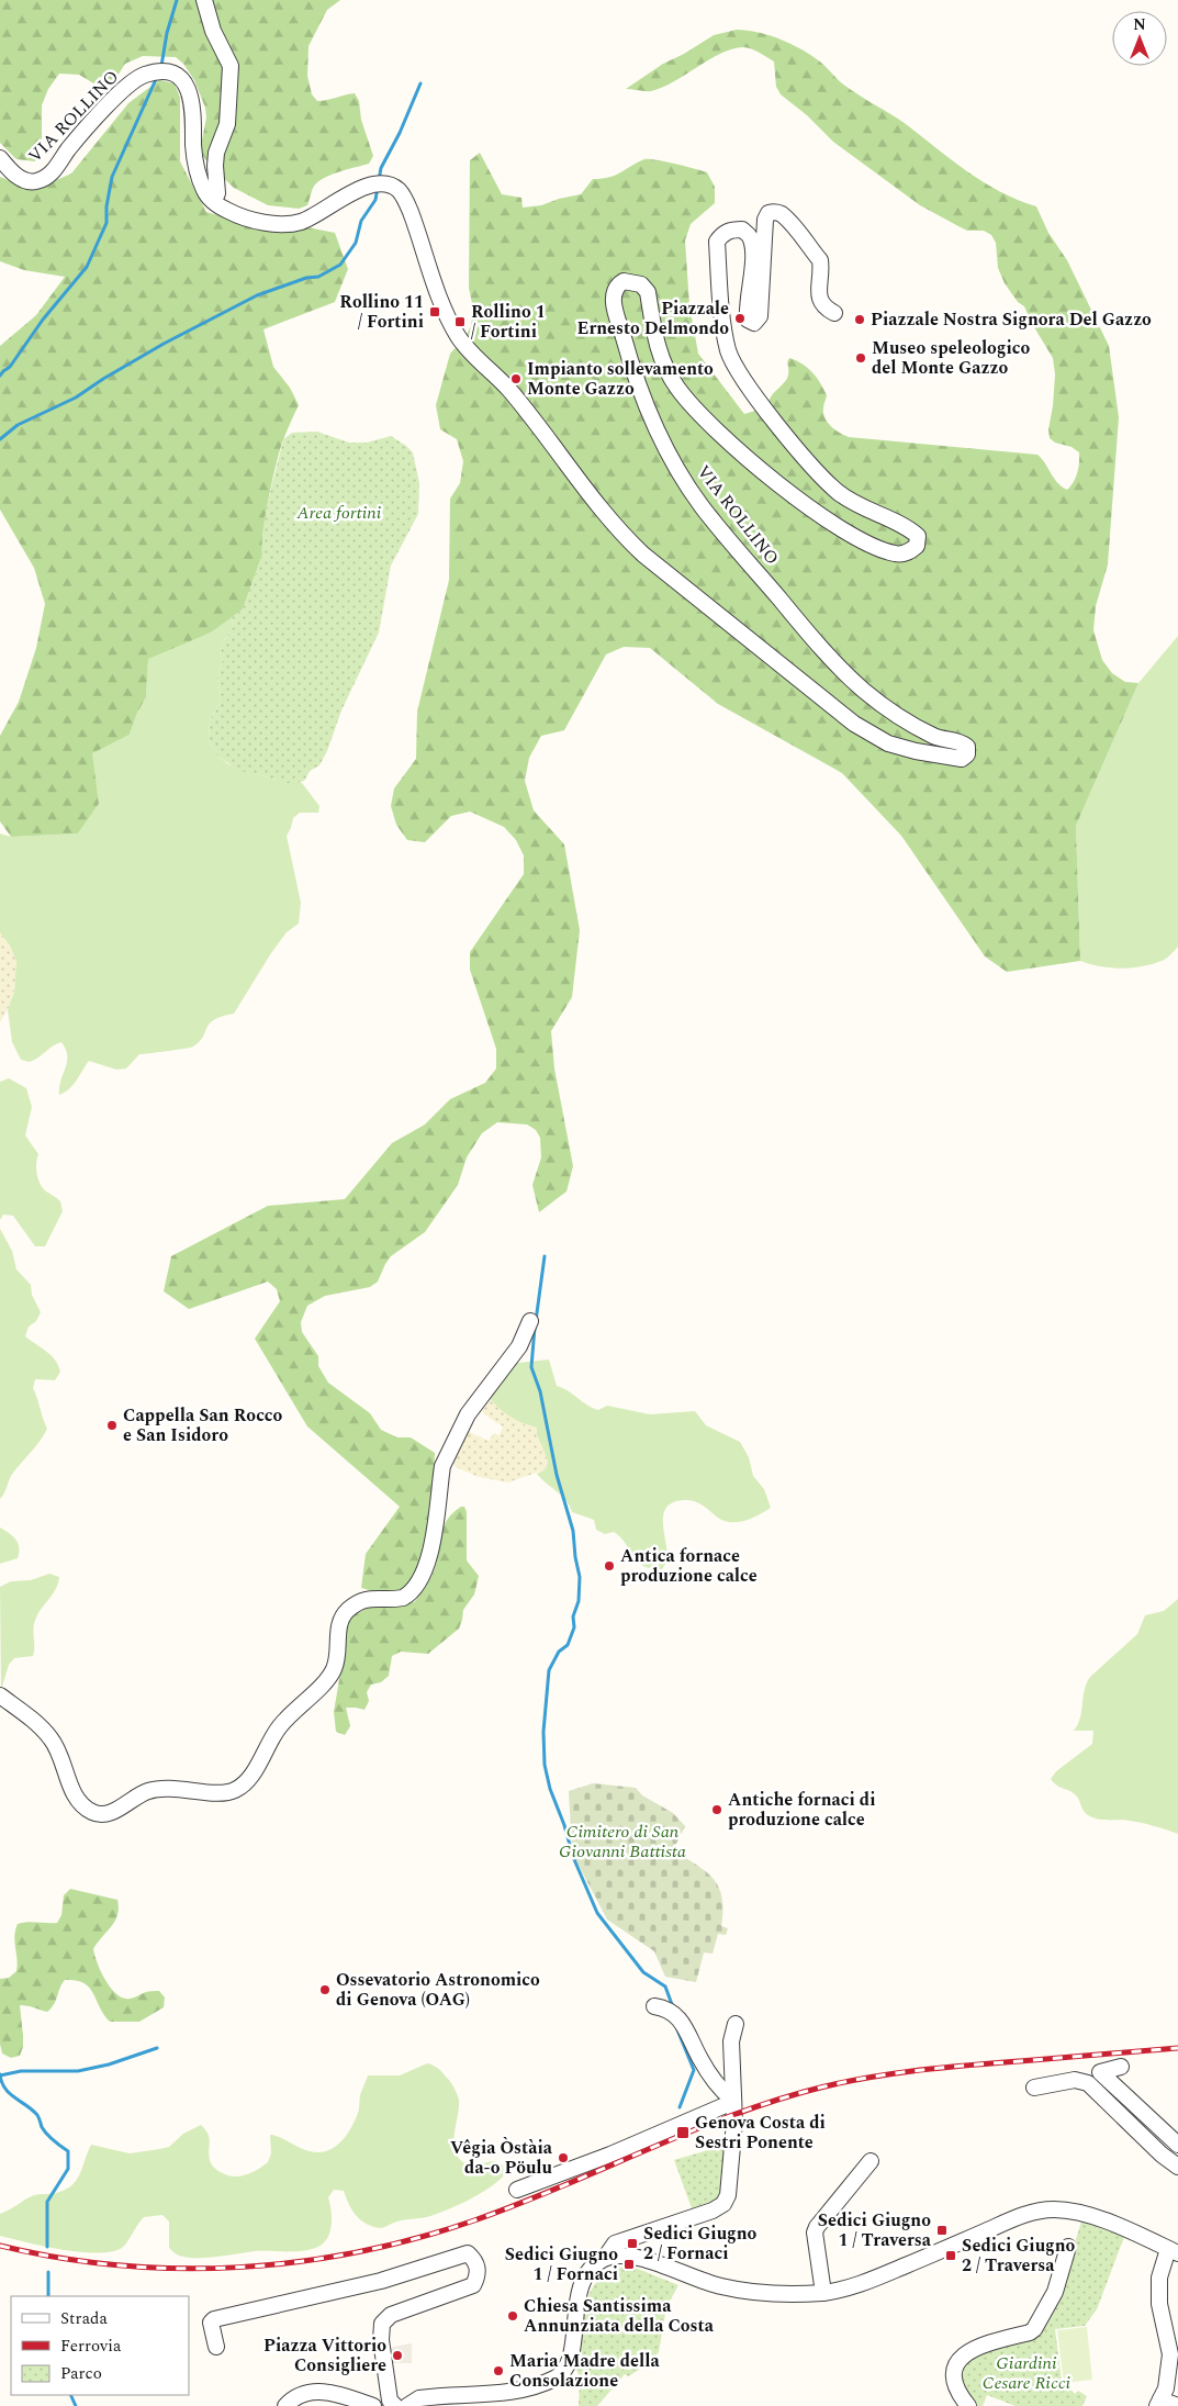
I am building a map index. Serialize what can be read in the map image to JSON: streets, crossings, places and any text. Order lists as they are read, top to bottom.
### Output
{
  "streets": {
    "street": ["VIA ROLLINO"]
  },
  "parks": ["Area fortini", "Cimitero di San Giovanni Battista", "Giardini Cesare Ricci"],
  "places": {
    "transit": [
      "Rollino 11 / Fortini",
      "Rollino 1 / Fortini",
      "Genova Costa di Sestri Ponente",
      "Sedici Giugno 1 / Traversa",
      "Sedici Giugno 2 / Fornaci",
      "Sedici Giugno 2 / Traversa",
      "Sedici Giugno 1 / Fornaci"
    ],
    "other": [
      "Piazzale Ernesto Delmondo",
      "Piazzale Nostra Signora Del Gazzo",
      "Museo speleologico del Monte Gazzo",
      "Impianto sollevamento Monte Gazzo",
      "Cappella San Rocco e San Isidoro",
      "Antica fornace produzione calce",
      "Antiche fornaci di produzione calce",
      "Ossevatorio Astronomico di Genova (OAG)",
      "Vêgia Òstàia da-o Pöulu",
      "Chiesa Santissima Annunziata della Costa",
      "Piazza Vittorio Consigliere",
      "Maria Madre della Consolazione"
    ]
  },
  "legend": ["Strada", "Ferrovia", "Parco"],
  "north": "top"
}
